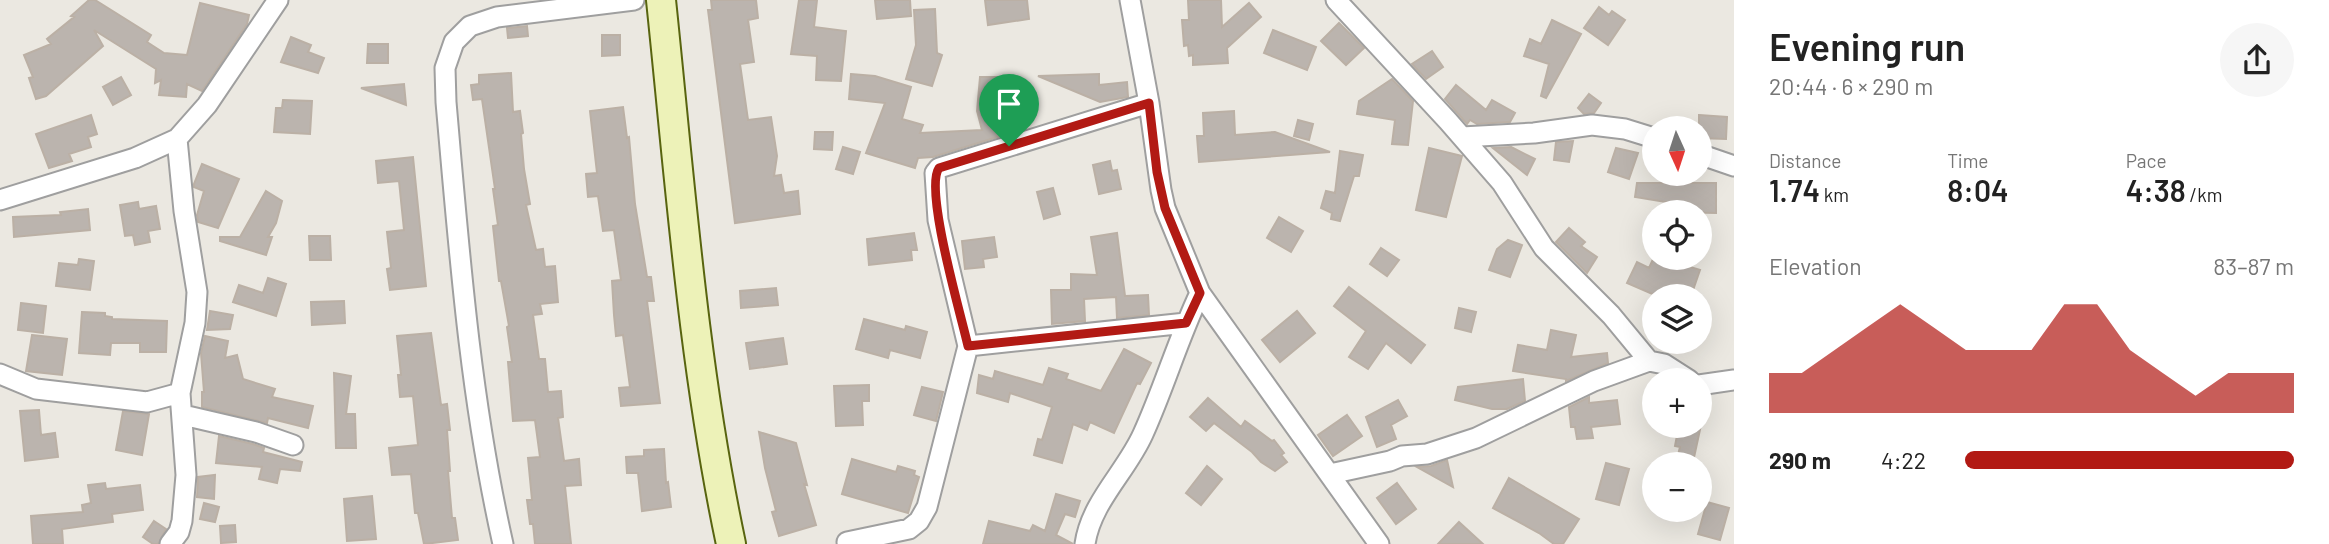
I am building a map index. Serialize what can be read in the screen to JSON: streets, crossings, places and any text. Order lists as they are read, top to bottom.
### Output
{
  "north": "bottom",
  "page": {
    "heading": ["Evening run", "20:44 · 6 × 290 m"],
    "map_buttons": ["+", "−"],
    "stats": [
      ["Distance", "1.74 km"],
      ["Time", "8:04"],
      ["Pace", "4:38 /km"]
    ],
    "chart": ["Elevation", "83–87 m"],
    "list": [
      {
        "name": "290 m",
        "note": "4:22"
      }
    ]
  }
}
